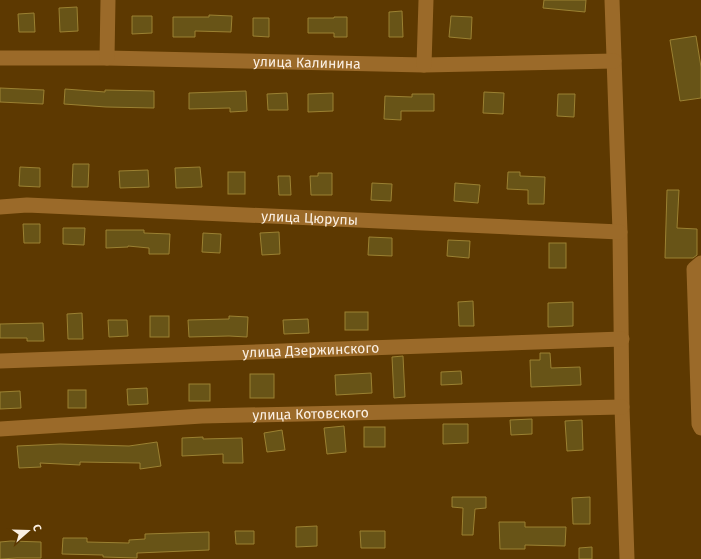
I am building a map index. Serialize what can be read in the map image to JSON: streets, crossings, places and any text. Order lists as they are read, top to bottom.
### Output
{
  "streets": {
    "street": [
      "улица Калинина",
      "улица Цюрупы",
      "улица Дзержинского",
      "улица Котовского"
    ]
  },
  "north": "right"
}
